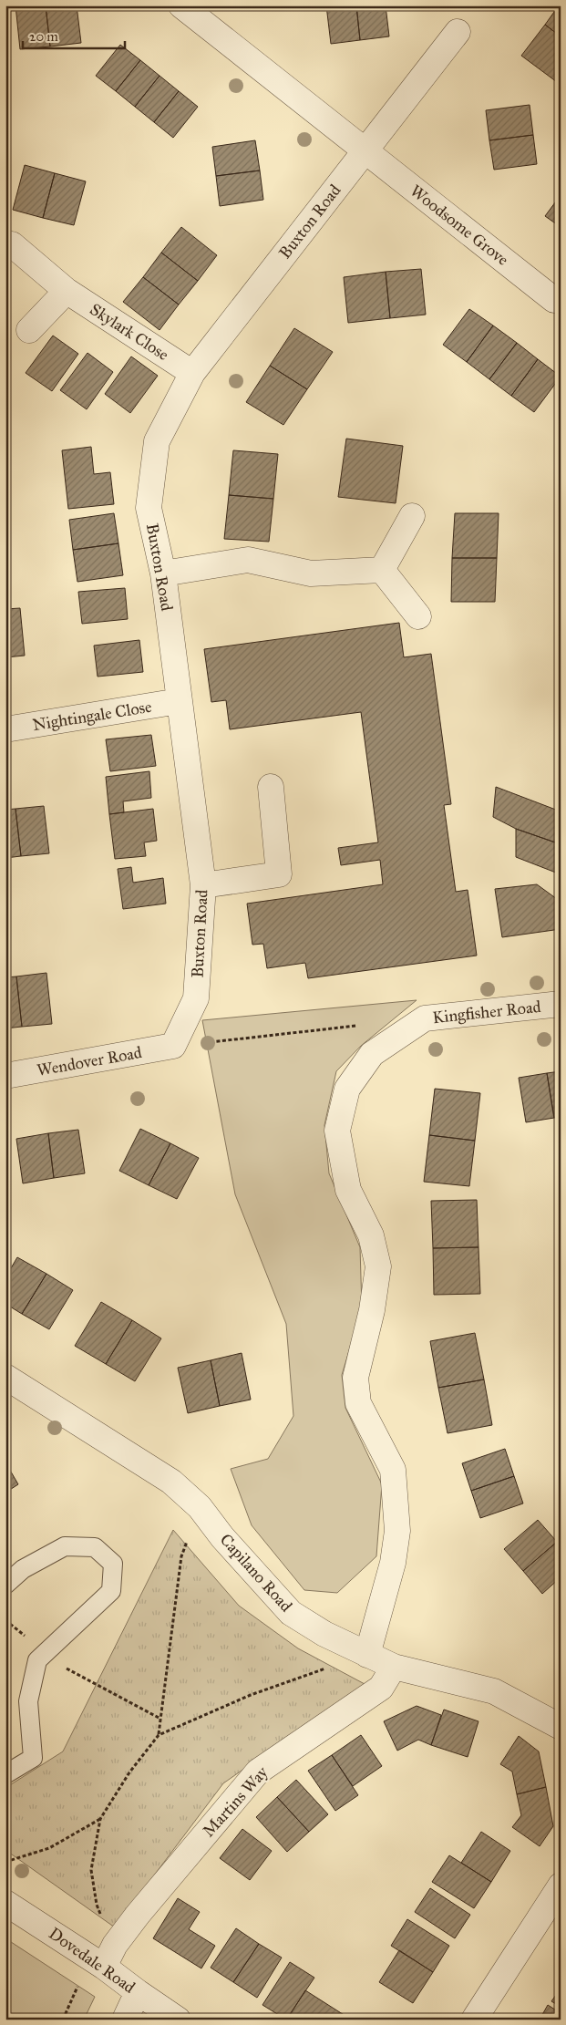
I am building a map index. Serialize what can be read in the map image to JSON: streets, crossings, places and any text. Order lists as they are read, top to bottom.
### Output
{
  "streets": {
    "street": [
      "Buxton Road",
      "Woodsome Grove",
      "Skylark Close",
      "Nightingale Close",
      "Kingfisher Road",
      "Wendover Road",
      "Capilano Road",
      "Martins Way",
      "Dovedale Road"
    ]
  },
  "crossings": [
    ["Buxton Road", "Woodsome Grove"],
    ["Buxton Road", "Skylark Close"],
    ["Buxton Road", "Nightingale Close"],
    ["Buxton Road", "Wendover Road"],
    ["Kingfisher Road", "Capilano Road"],
    ["Capilano Road", "Martins Way"],
    ["Martins Way", "Dovedale Road"]
  ],
  "scale_bar": "20 m"
}
